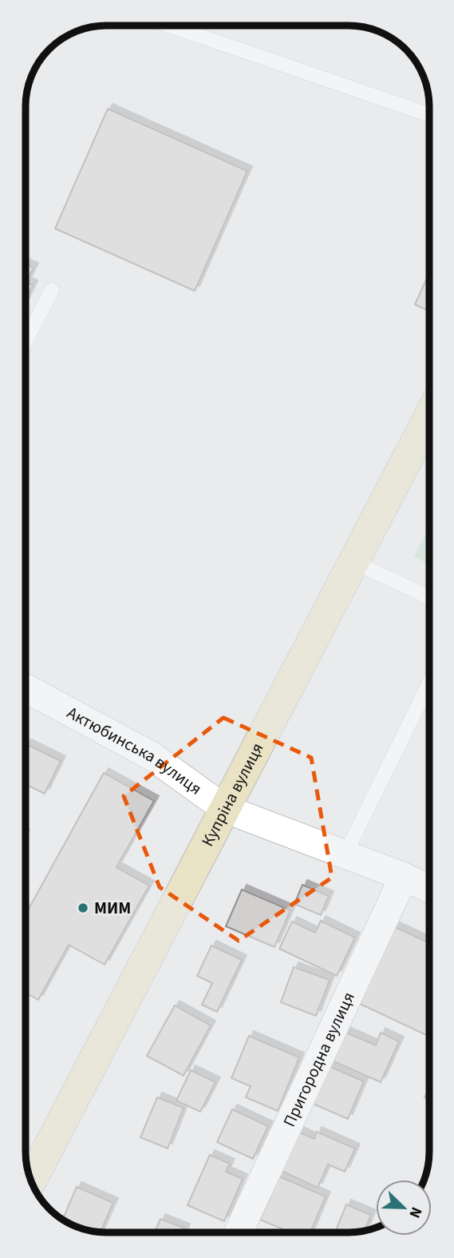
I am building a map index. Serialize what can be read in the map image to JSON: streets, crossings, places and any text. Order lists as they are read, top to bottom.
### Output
{
  "streets": {
    "main road": ["Купріна вулиця"],
    "street": ["Актюбинська вулиця", "Пригородна вулиця"]
  },
  "crossings": [
    ["Актюбинська вулиця", "Купріна вулиця"],
    ["Актюбинська вулиця", "Пригородна вулиця"]
  ],
  "places": ["МИМ"],
  "north": "bottom right"
}
